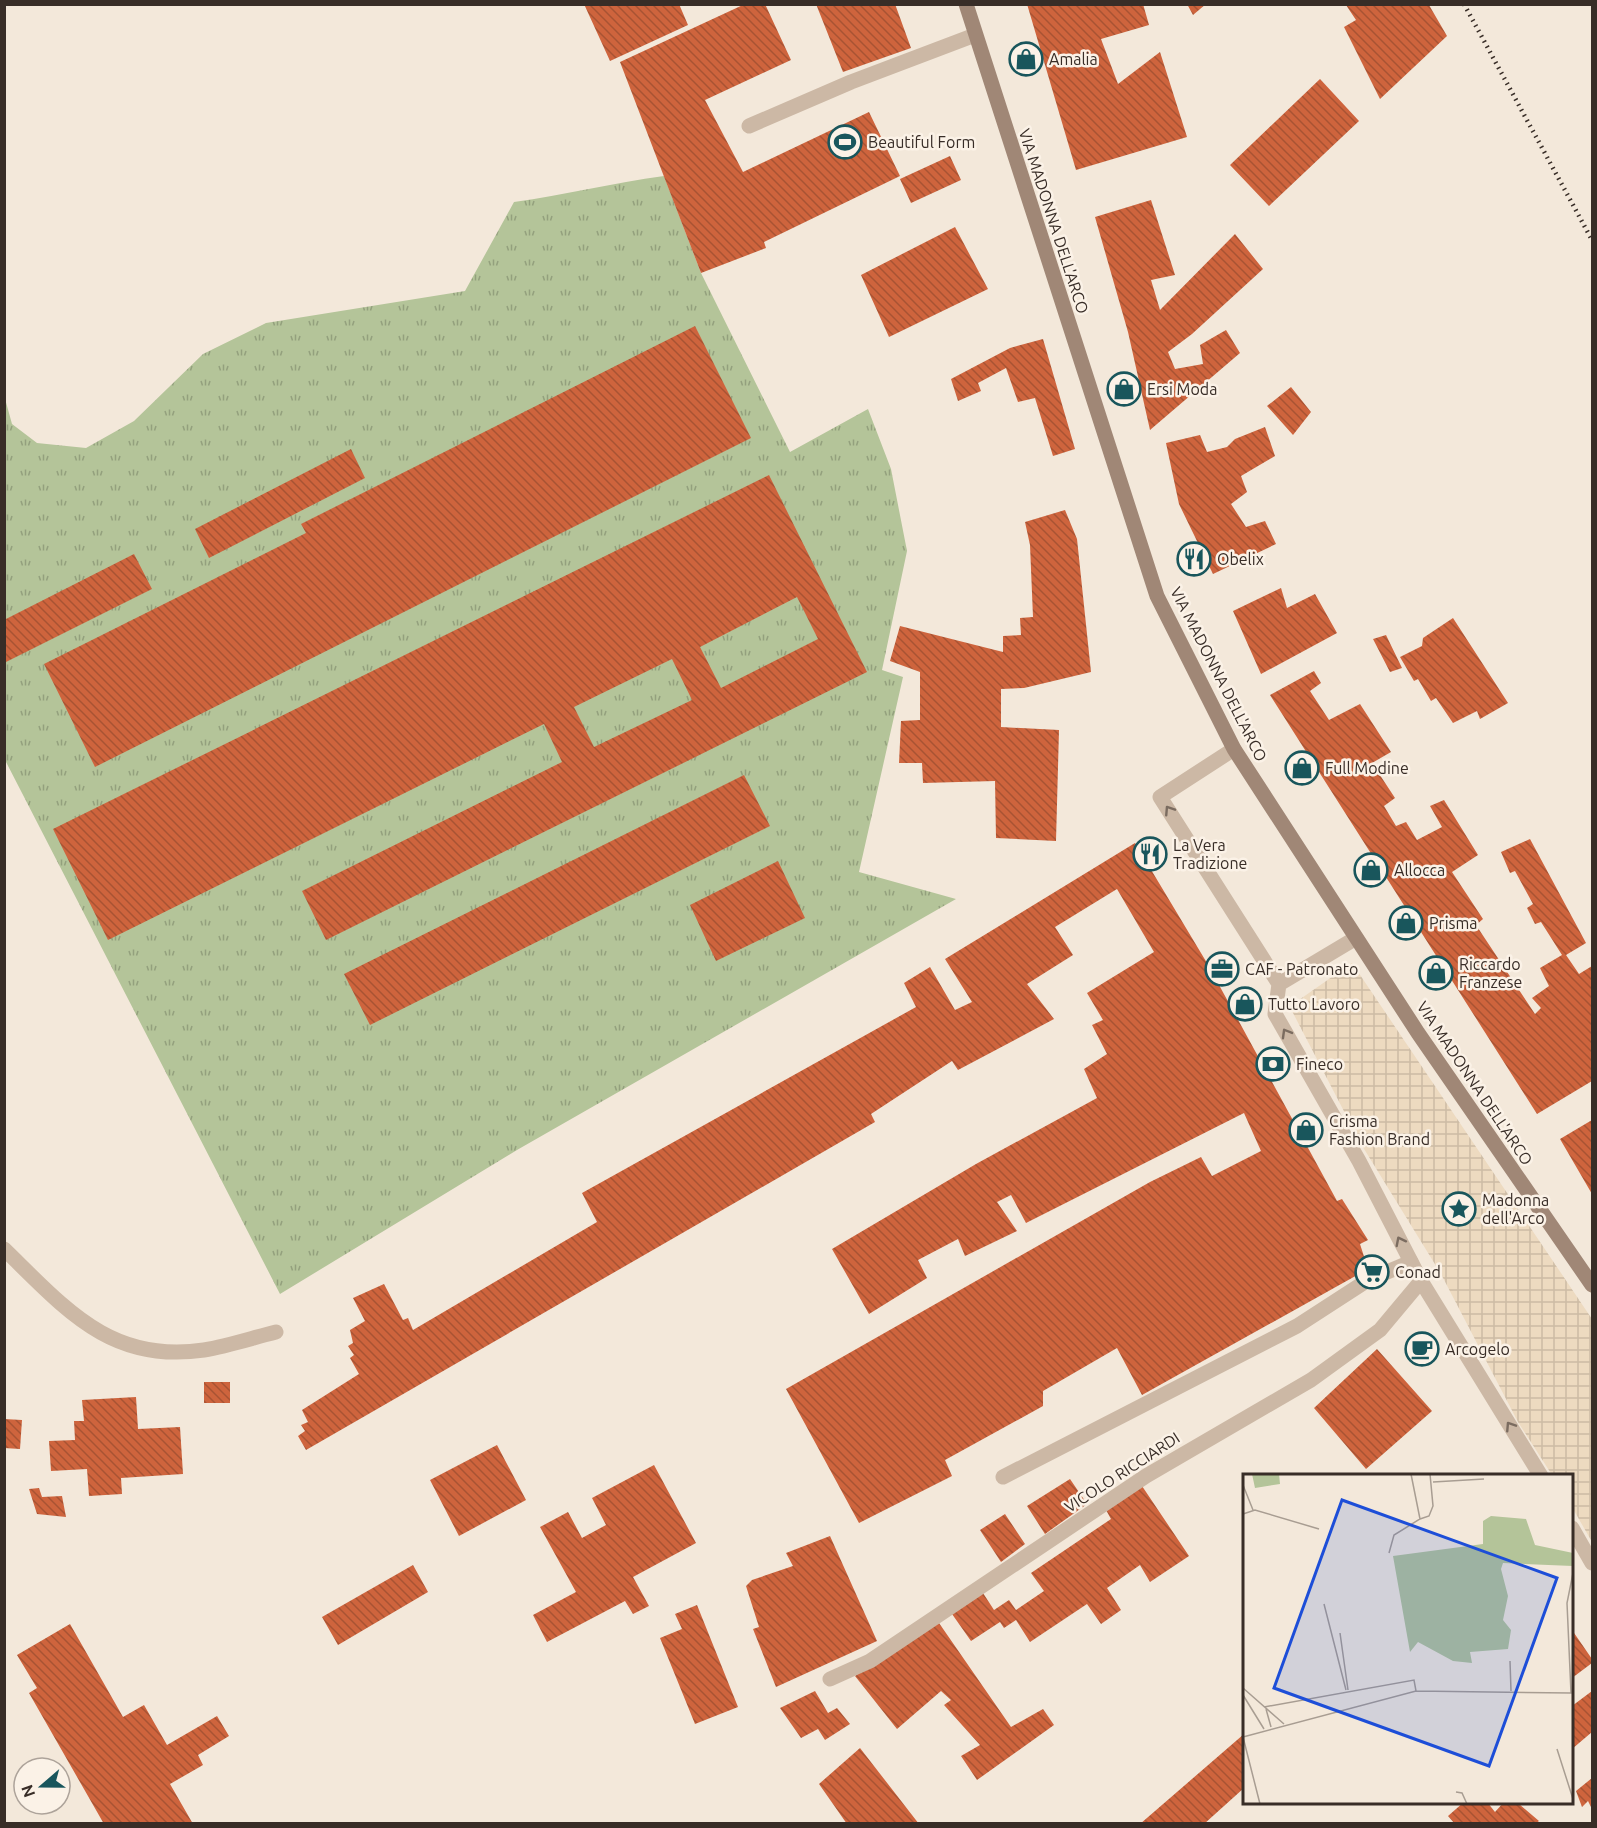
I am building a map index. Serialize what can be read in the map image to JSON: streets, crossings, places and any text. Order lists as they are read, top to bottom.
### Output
{
  "streets": {
    "main road": ["VIA MADONNA DELL'ARCO"],
    "street": ["VICOLO RICCIARDI"]
  },
  "places": {
    "shop": [
      "Amalia",
      "Ersi Moda",
      "Full Modine",
      "Allocca",
      "Prisma",
      "Riccardo Franzese",
      "Tutto Lavoro",
      "Crisma Fashion Brand"
    ],
    "sports": ["Beautiful Form"],
    "restaurant": ["Obelix", "La Vera Tradizione"],
    "office": ["CAF - Patronato"],
    "bank": ["Fineco"],
    "place": ["Madonna dell'Arco"],
    "supermarket": ["Conad"],
    "cafe": ["Arcogelo"]
  },
  "north": "left"
}
